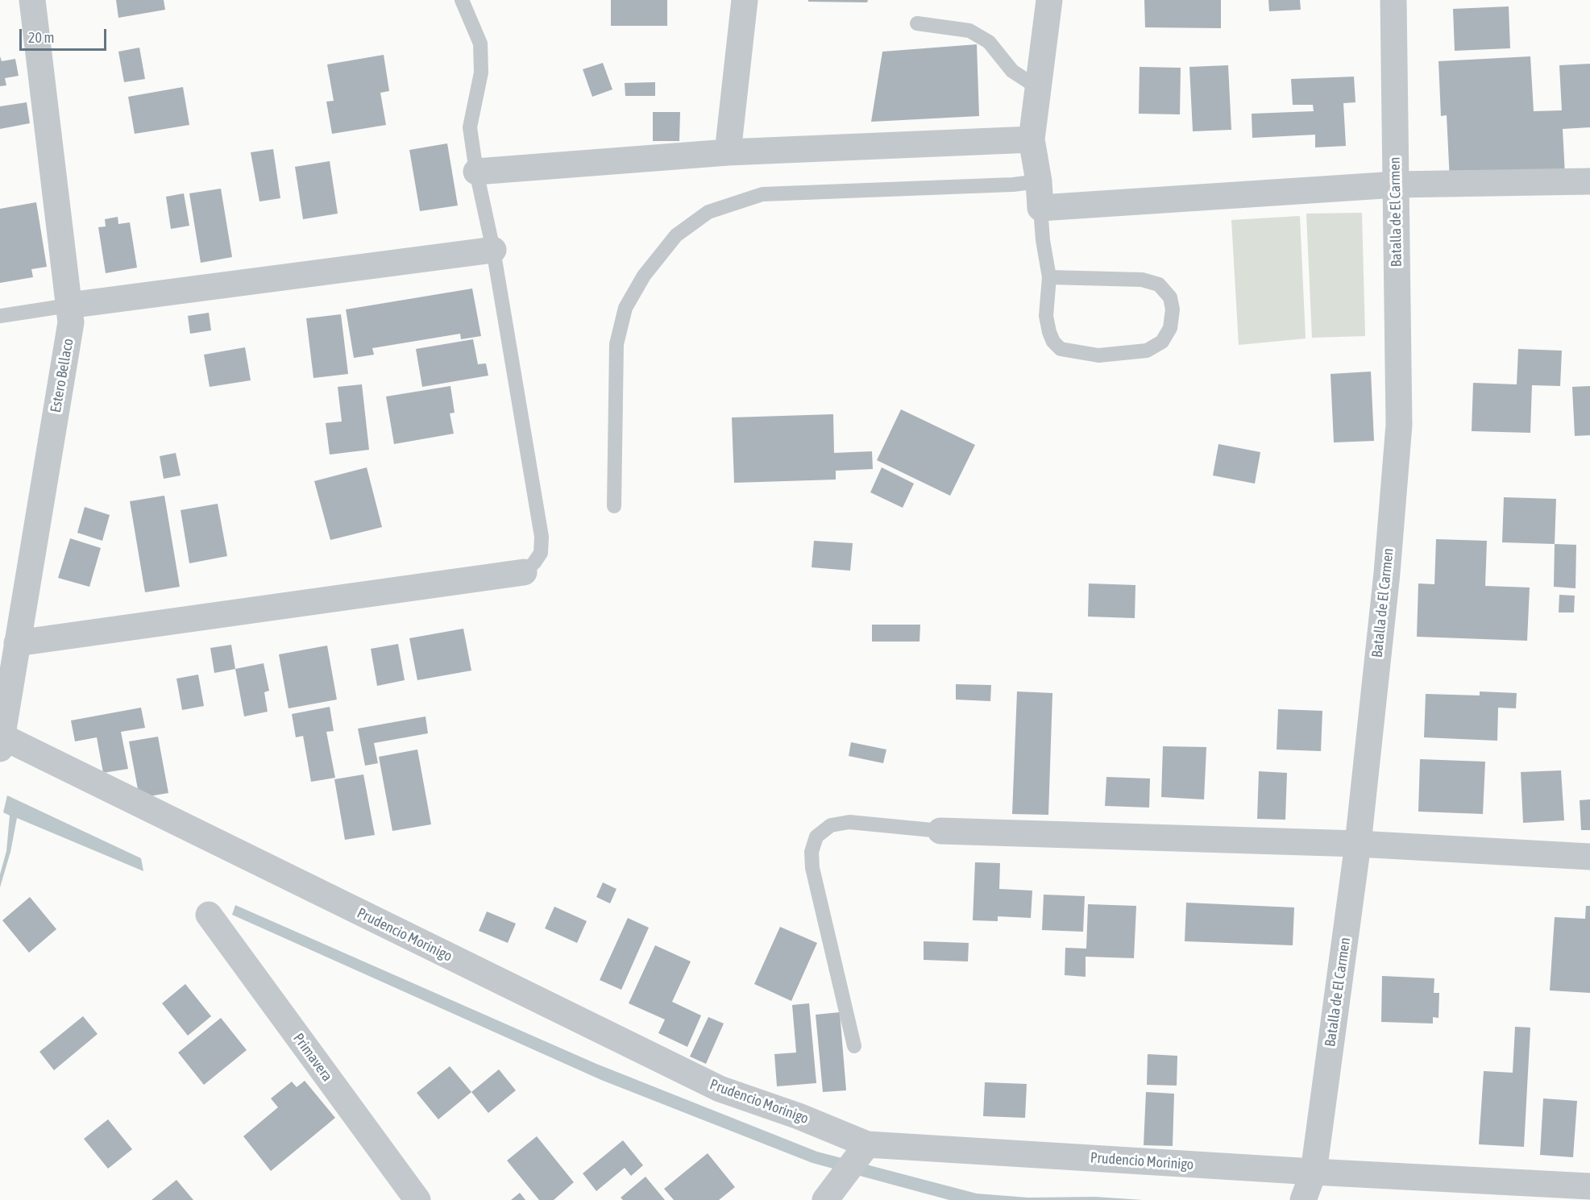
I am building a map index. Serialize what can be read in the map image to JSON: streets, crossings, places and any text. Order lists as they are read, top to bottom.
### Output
{
  "streets": {
    "street": [
      "Batalla de El Carmen",
      "Estero Bellaco",
      "Prudencio Morinigo",
      "Primavera"
    ]
  },
  "crossings": [
    ["Batalla de El Carmen", "Prudencio Morinigo"],
    ["Estero Bellaco", "Prudencio Morinigo"]
  ],
  "scale_bar": "20 m"
}
